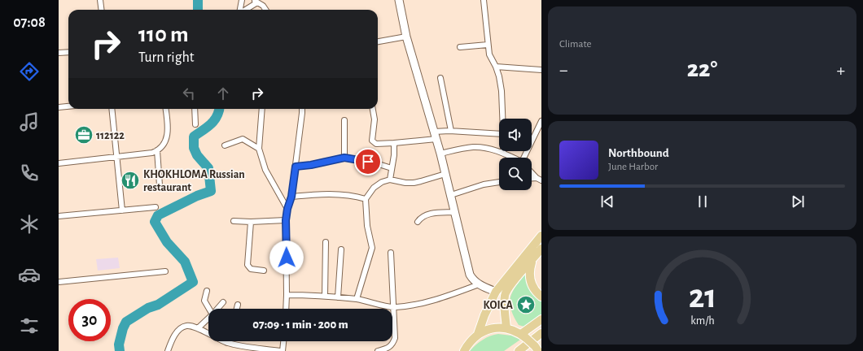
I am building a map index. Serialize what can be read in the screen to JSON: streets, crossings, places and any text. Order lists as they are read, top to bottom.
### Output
{
  "places": {
    "office": ["112122"],
    "restaurant": ["KHOKHLOMA Russian restaurant"],
    "place": ["KOICA"]
  },
  "page": {
    "tabs": "07:08",
    "tile": "Climate",
    "turn": ["110 m", "Turn right"],
    "heat": ["−", "22°", "+"],
    "song": ["Northbound", "June Harbor"],
    "limit": "30",
    "trip": "07:09 · 1 min · 200 m",
    "gauge": ["21", "km/h"]
  }
}
